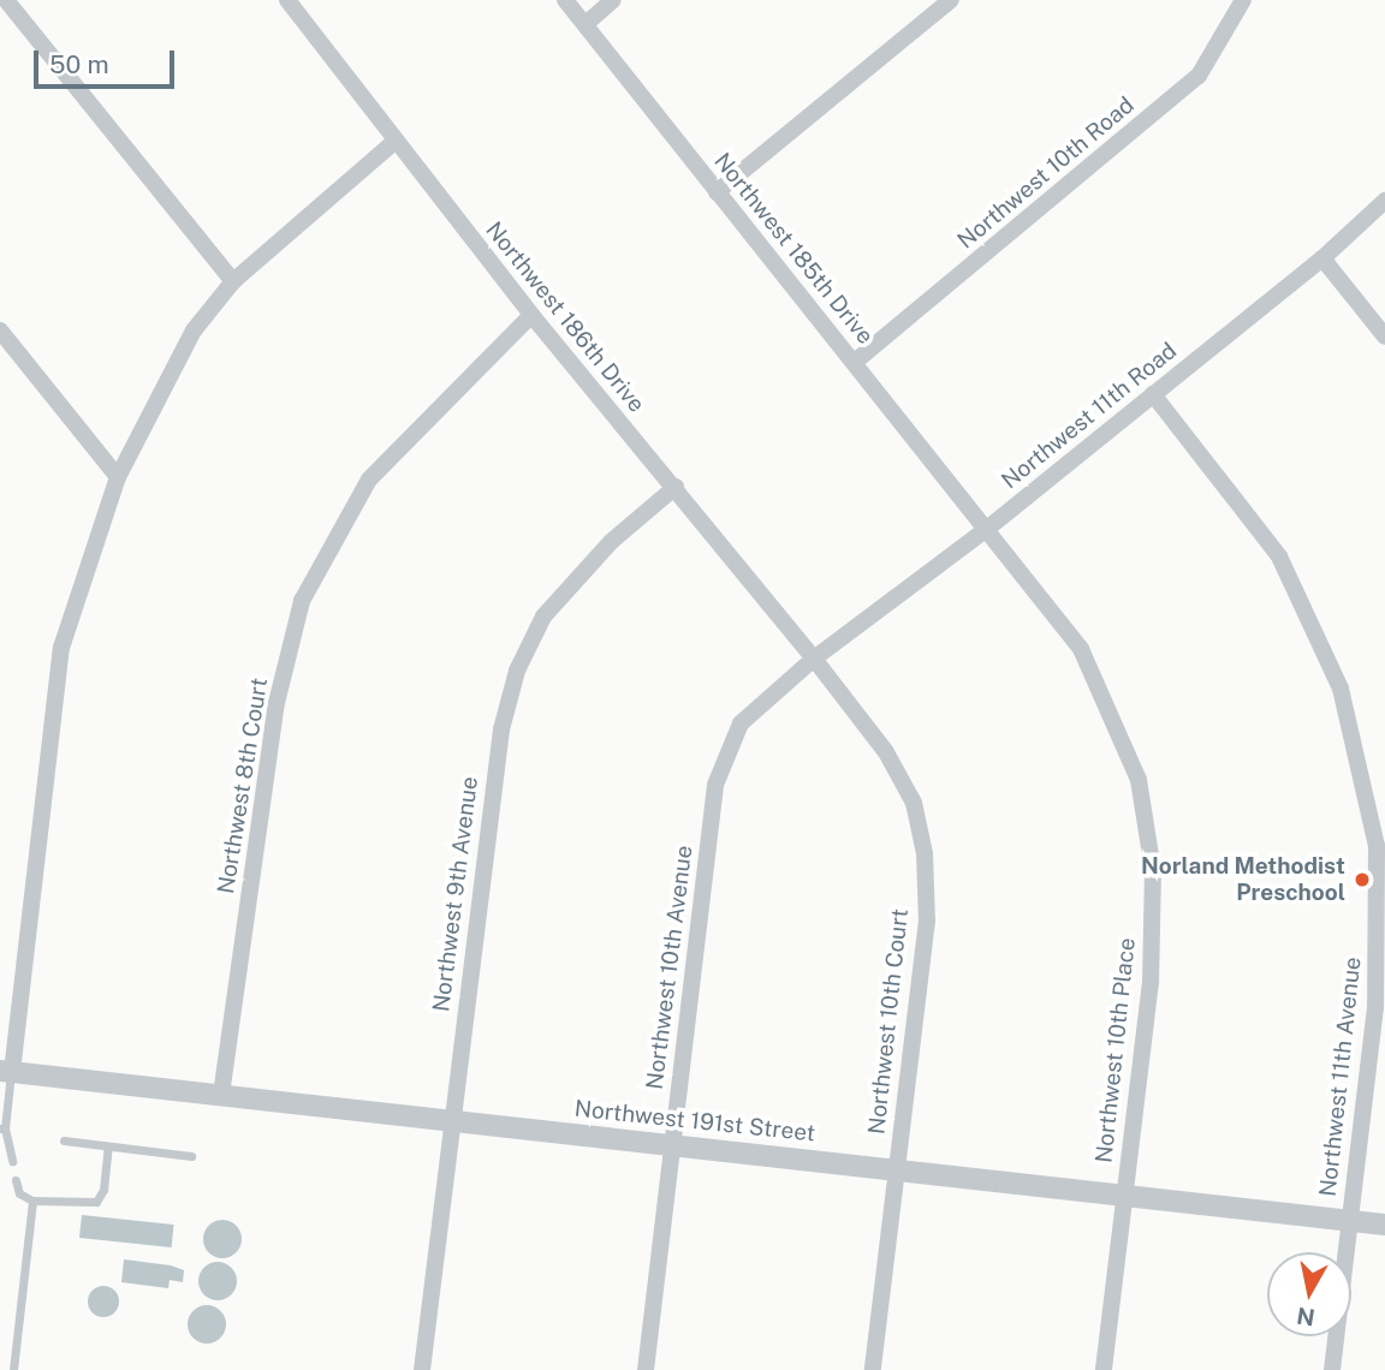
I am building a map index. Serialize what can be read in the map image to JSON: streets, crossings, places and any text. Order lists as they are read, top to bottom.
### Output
{
  "streets": {
    "street": [
      "Northwest 10th Road",
      "Northwest 185th Drive",
      "Northwest 186th Drive",
      "Northwest 11th Road",
      "Northwest 8th Court",
      "Northwest 9th Avenue",
      "Northwest 10th Avenue",
      "Northwest 10th Court",
      "Northwest 10th Place",
      "Northwest 11th Avenue",
      "Northwest 191st Street"
    ]
  },
  "crossings": [
    ["Northwest 10th Road", "Northwest 185th Drive"],
    ["Northwest 185th Drive", "Northwest 11th Road"],
    ["Northwest 185th Drive", "Northwest 10th Place"],
    ["Northwest 186th Drive", "Northwest 11th Road"],
    ["Northwest 186th Drive", "Northwest 8th Court"],
    ["Northwest 186th Drive", "Northwest 9th Avenue"],
    ["Northwest 186th Drive", "Northwest 10th Avenue"],
    ["Northwest 186th Drive", "Northwest 10th Court"],
    ["Northwest 11th Road", "Northwest 10th Avenue"],
    ["Northwest 11th Road", "Northwest 10th Court"],
    ["Northwest 11th Road", "Northwest 10th Place"],
    ["Northwest 11th Road", "Northwest 11th Avenue"],
    ["Northwest 8th Court", "Northwest 191st Street"],
    ["Northwest 9th Avenue", "Northwest 191st Street"],
    ["Northwest 10th Avenue", "Northwest 10th Court"],
    ["Northwest 10th Avenue", "Northwest 191st Street"],
    ["Northwest 10th Court", "Northwest 191st Street"],
    ["Northwest 10th Place", "Northwest 191st Street"],
    ["Northwest 11th Avenue", "Northwest 191st Street"]
  ],
  "places": ["Norland Methodist Preschool"],
  "scale_bar": "50 m",
  "north": "bottom"
}
